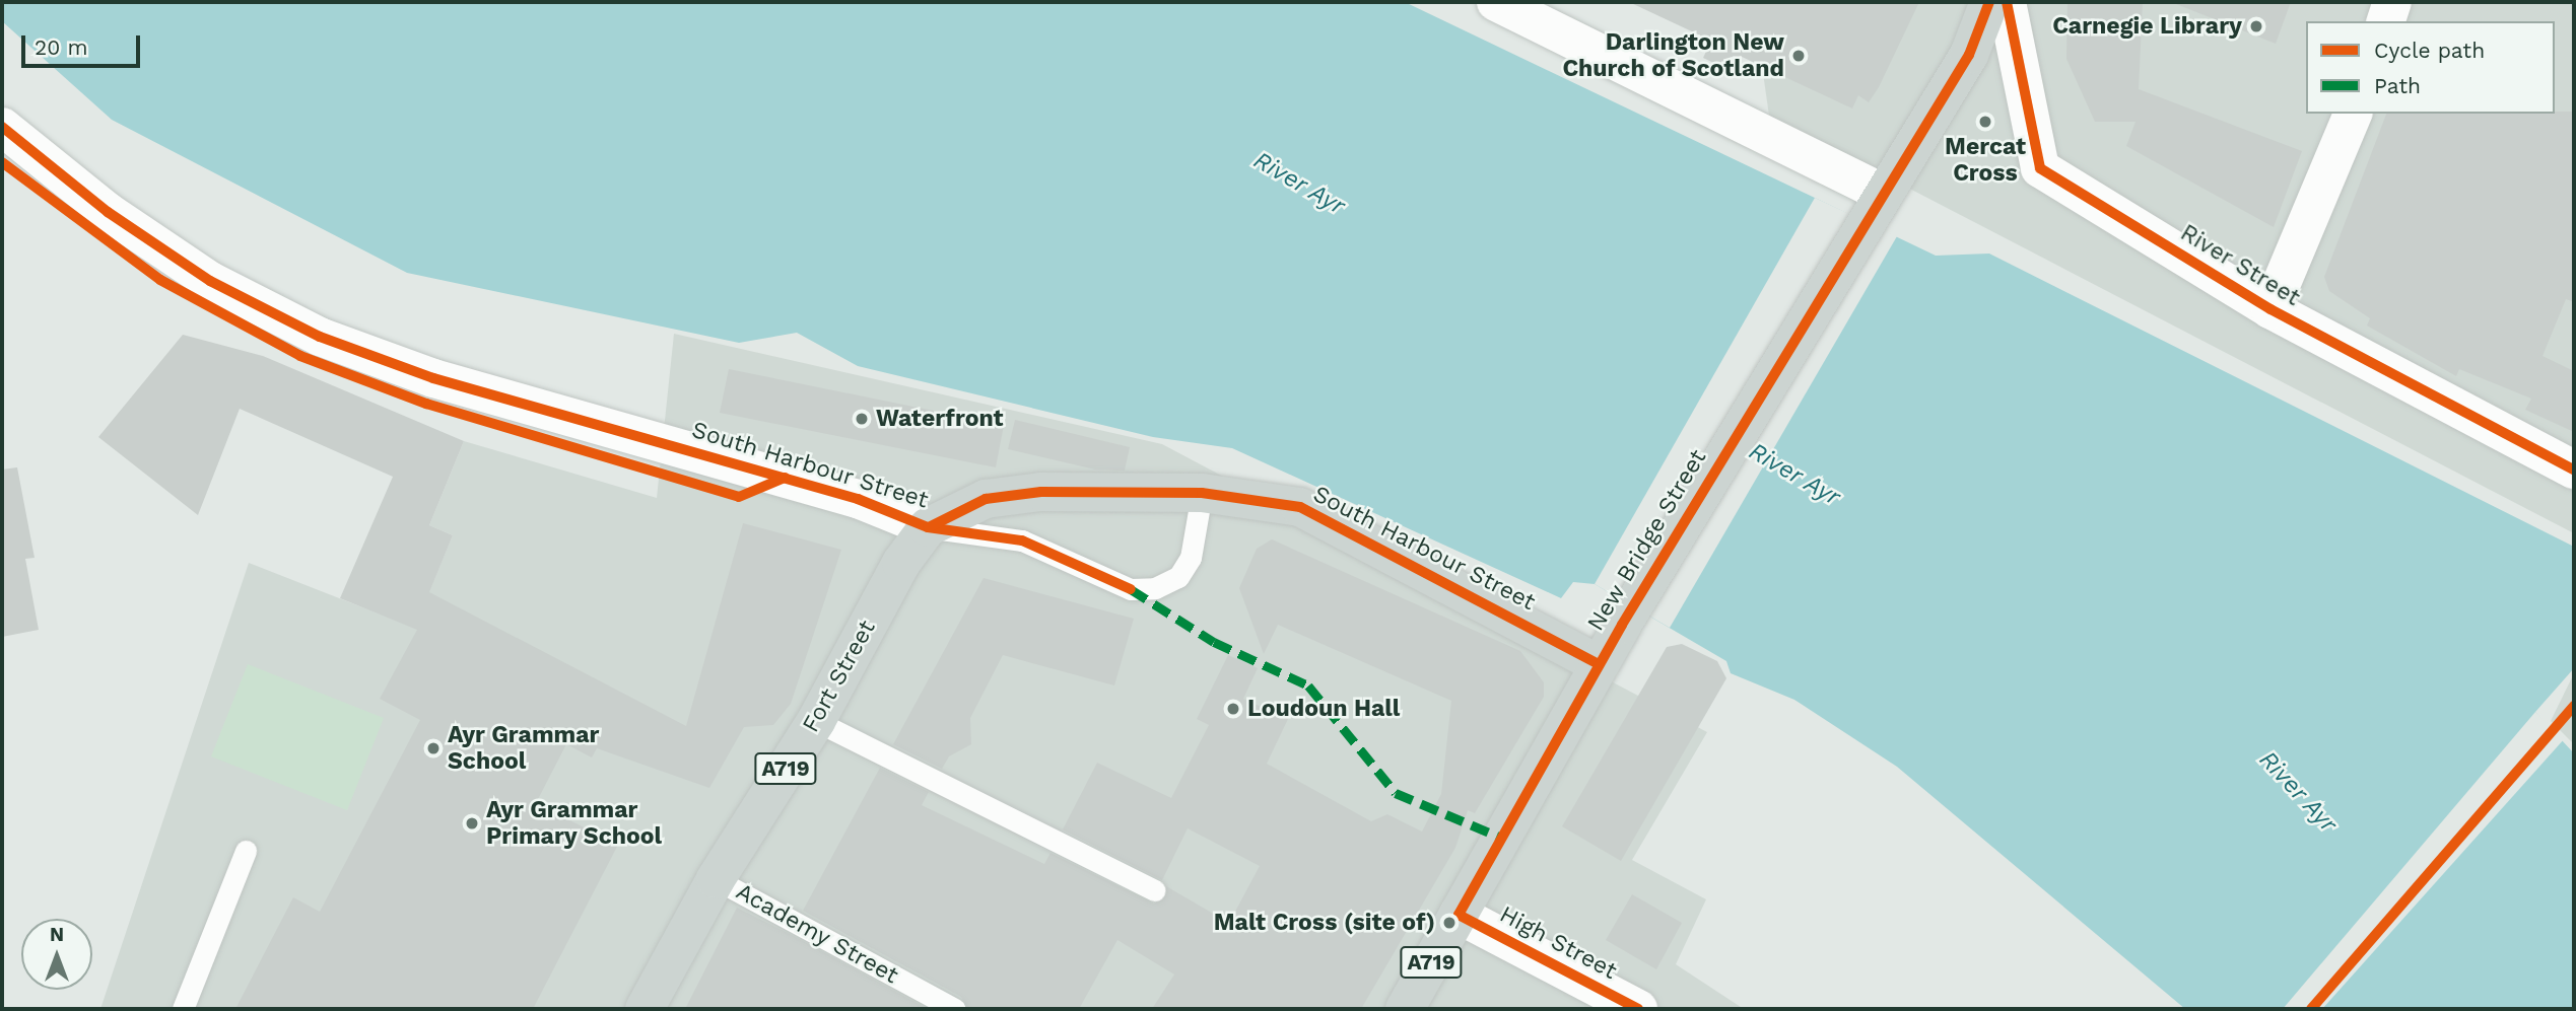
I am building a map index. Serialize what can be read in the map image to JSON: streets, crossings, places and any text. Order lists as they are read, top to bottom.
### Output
{
  "streets": {
    "main road": [
      "South Harbour Street",
      "New Bridge Street",
      "Fort Street",
      "A719"
    ],
    "street": ["River Street", "High Street"],
    "lane": ["Academy Street"]
  },
  "crossings": [
    ["South Harbour Street", "New Bridge Street"],
    ["South Harbour Street", "Fort Street"],
    ["New Bridge Street", "A719"],
    ["New Bridge Street", "High Street"],
    ["Fort Street", "Academy Street"]
  ],
  "water": ["River Ayr"],
  "places": [
    "Carnegie Library",
    "Darlington New Church of Scotland",
    "Mercat Cross",
    "Waterfront",
    "Loudoun Hall",
    "Ayr Grammar School",
    "Ayr Grammar Primary School",
    "Malt Cross (site of)"
  ],
  "legend": ["Cycle path", "Path"],
  "scale_bar": "20 m",
  "north": "top"
}
